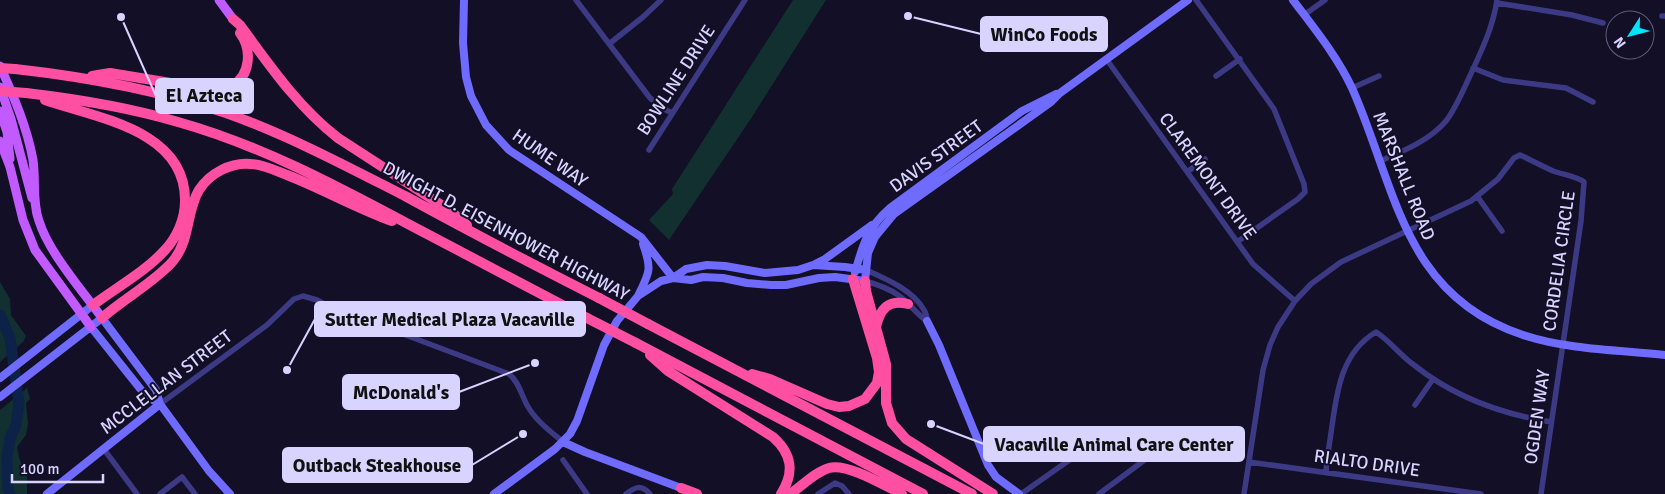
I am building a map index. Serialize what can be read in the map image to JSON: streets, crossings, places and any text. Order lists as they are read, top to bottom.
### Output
{
  "streets": {
    "highway": ["DWIGHT D. EISENHOWER HIGHWAY"],
    "street": [
      "BOWLINE DRIVE",
      "DAVIS STREET",
      "HUME WAY",
      "CLAREMONT DRIVE",
      "MARSHALL ROAD",
      "CORDELIA CIRCLE",
      "MCCLELLAN STREET",
      "OGDEN WAY",
      "RIALTO DRIVE"
    ]
  },
  "crossings": [
    ["DAVIS STREET", "CLAREMONT DRIVE"],
    ["CLAREMONT DRIVE", "CORDELIA CIRCLE"],
    ["MARSHALL ROAD", "CORDELIA CIRCLE"],
    ["MARSHALL ROAD", "OGDEN WAY"],
    ["CORDELIA CIRCLE", "OGDEN WAY"],
    ["CORDELIA CIRCLE", "RIALTO DRIVE"]
  ],
  "places": [
    "WinCo Foods",
    "El Azteca",
    "McDonald's",
    "Sutter Medical Plaza Vacaville",
    "Vacaville Animal Care Center",
    "Outback Steakhouse"
  ],
  "scale_bar": "100 m",
  "north": "bottom left"
}
